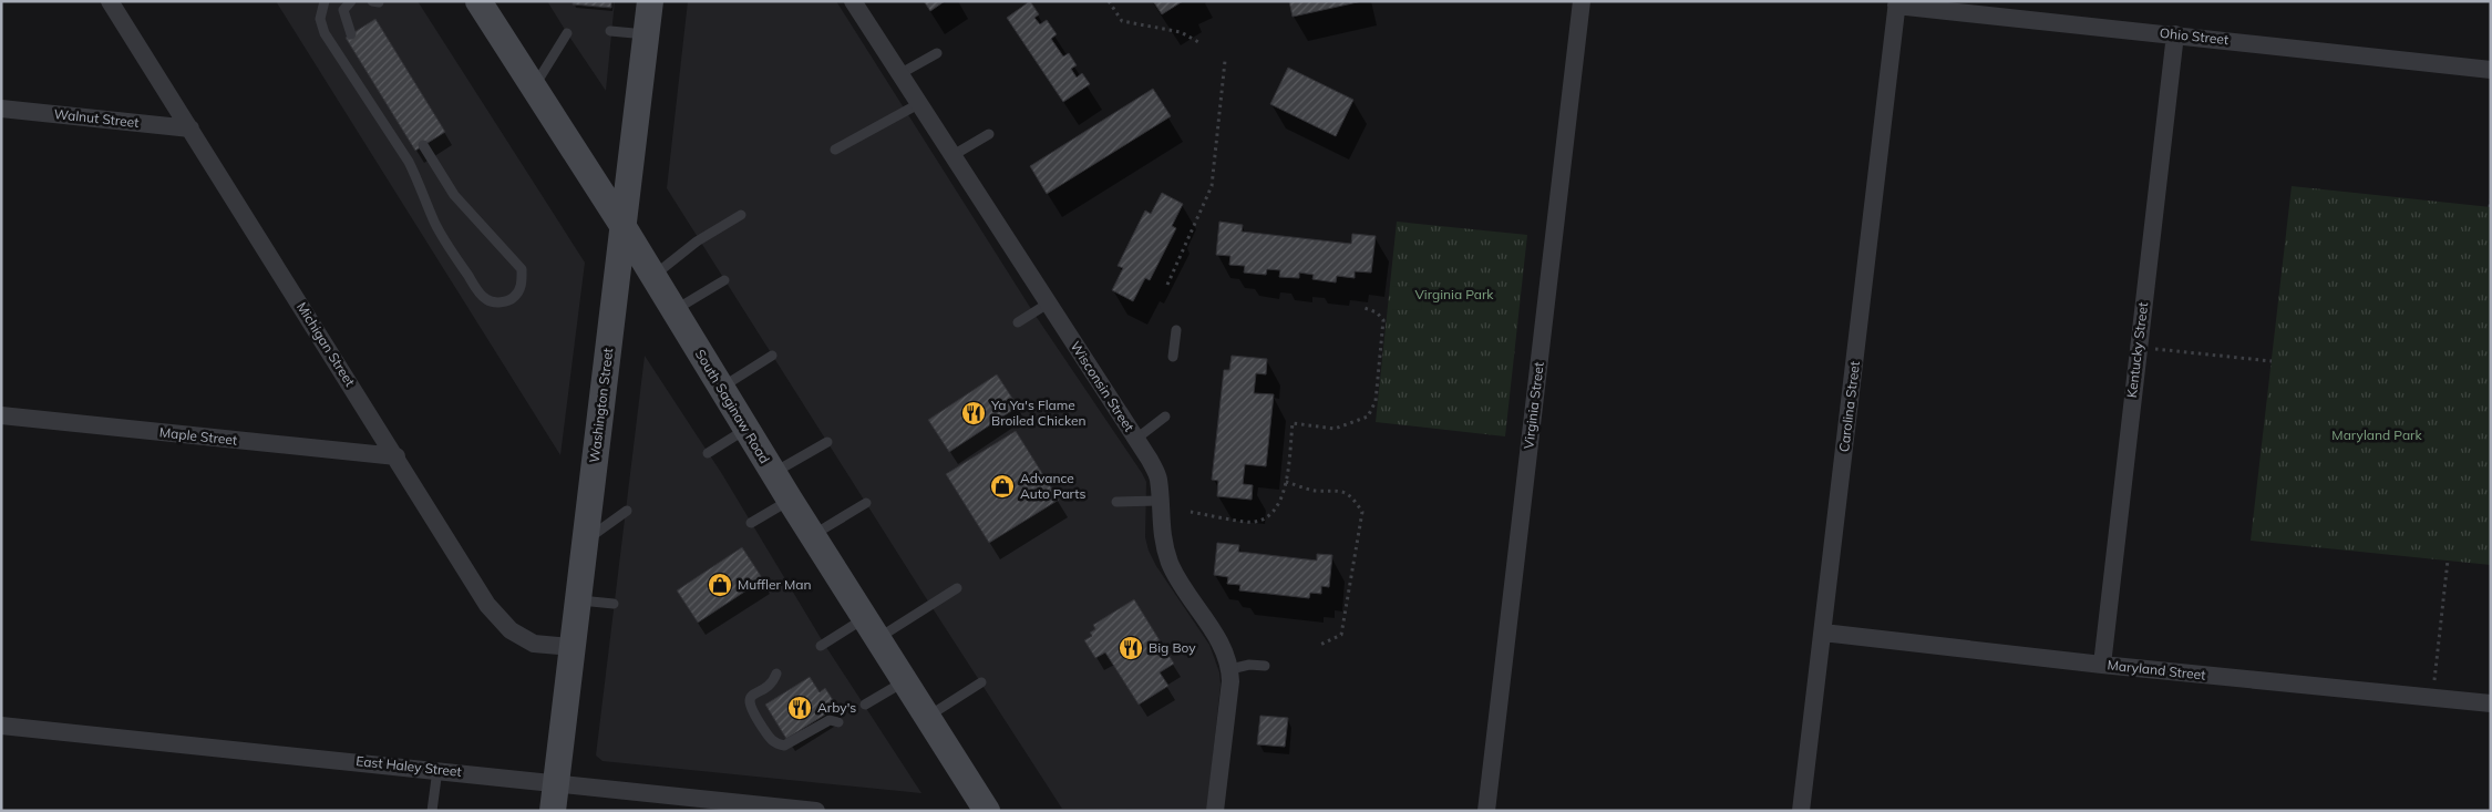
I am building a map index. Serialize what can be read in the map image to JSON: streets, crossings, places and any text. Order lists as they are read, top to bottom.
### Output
{
  "streets": {
    "main road": ["Washington Street", "South Saginaw Road"],
    "street": [
      "Ohio Street",
      "Walnut Street",
      "Michigan Street",
      "Kentucky Street",
      "Wisconsin Street",
      "Virginia Street",
      "Carolina Street",
      "Maple Street",
      "Maryland Street",
      "East Haley Street"
    ]
  },
  "crossings": [
    ["Ohio Street", "Kentucky Street"],
    ["Ohio Street", "Carolina Street"],
    ["Walnut Street", "Michigan Street"],
    ["Michigan Street", "Washington Street"],
    ["Michigan Street", "Maple Street"],
    ["Kentucky Street", "Maryland Street"],
    ["Washington Street", "South Saginaw Road"],
    ["Washington Street", "East Haley Street"],
    ["Carolina Street", "Maryland Street"]
  ],
  "parks": ["Virginia Park", "Maryland Park"],
  "places": {
    "restaurant": ["Ya Ya's Flame Broiled Chicken", "Big Boy", "Arby's"],
    "shop": ["Advance Auto Parts", "Muffler Man"]
  }
}
